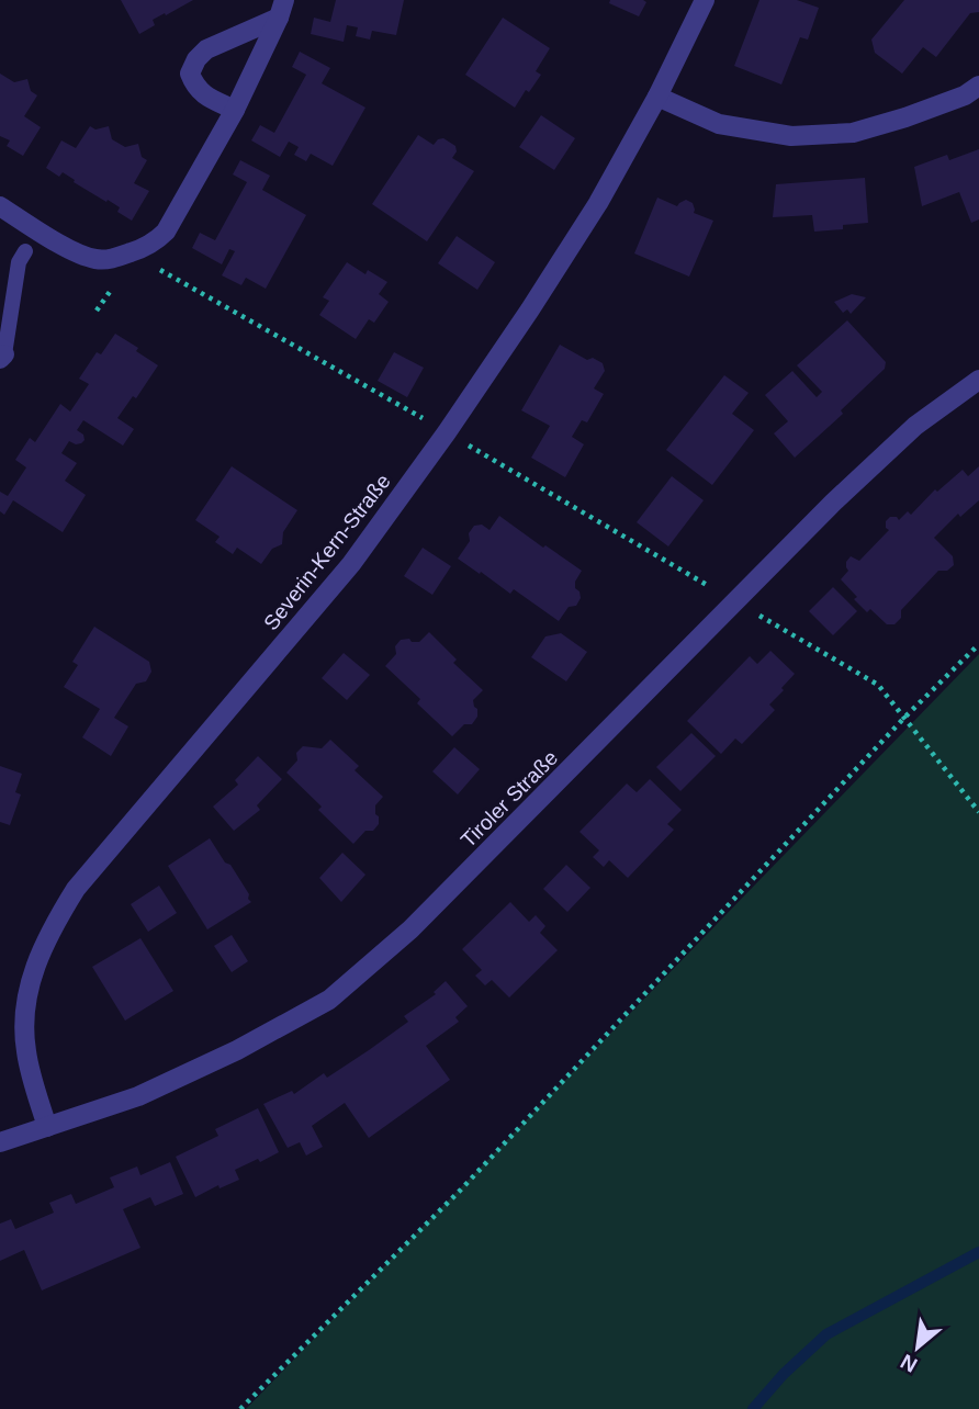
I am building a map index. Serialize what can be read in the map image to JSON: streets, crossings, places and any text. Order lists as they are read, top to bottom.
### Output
{
  "streets": {
    "street": ["Severin-Kern-Straße", "Tiroler Straße"]
  },
  "crossings": [
    ["Severin-Kern-Straße", "Tiroler Straße"]
  ],
  "north": "bottom left"
}
